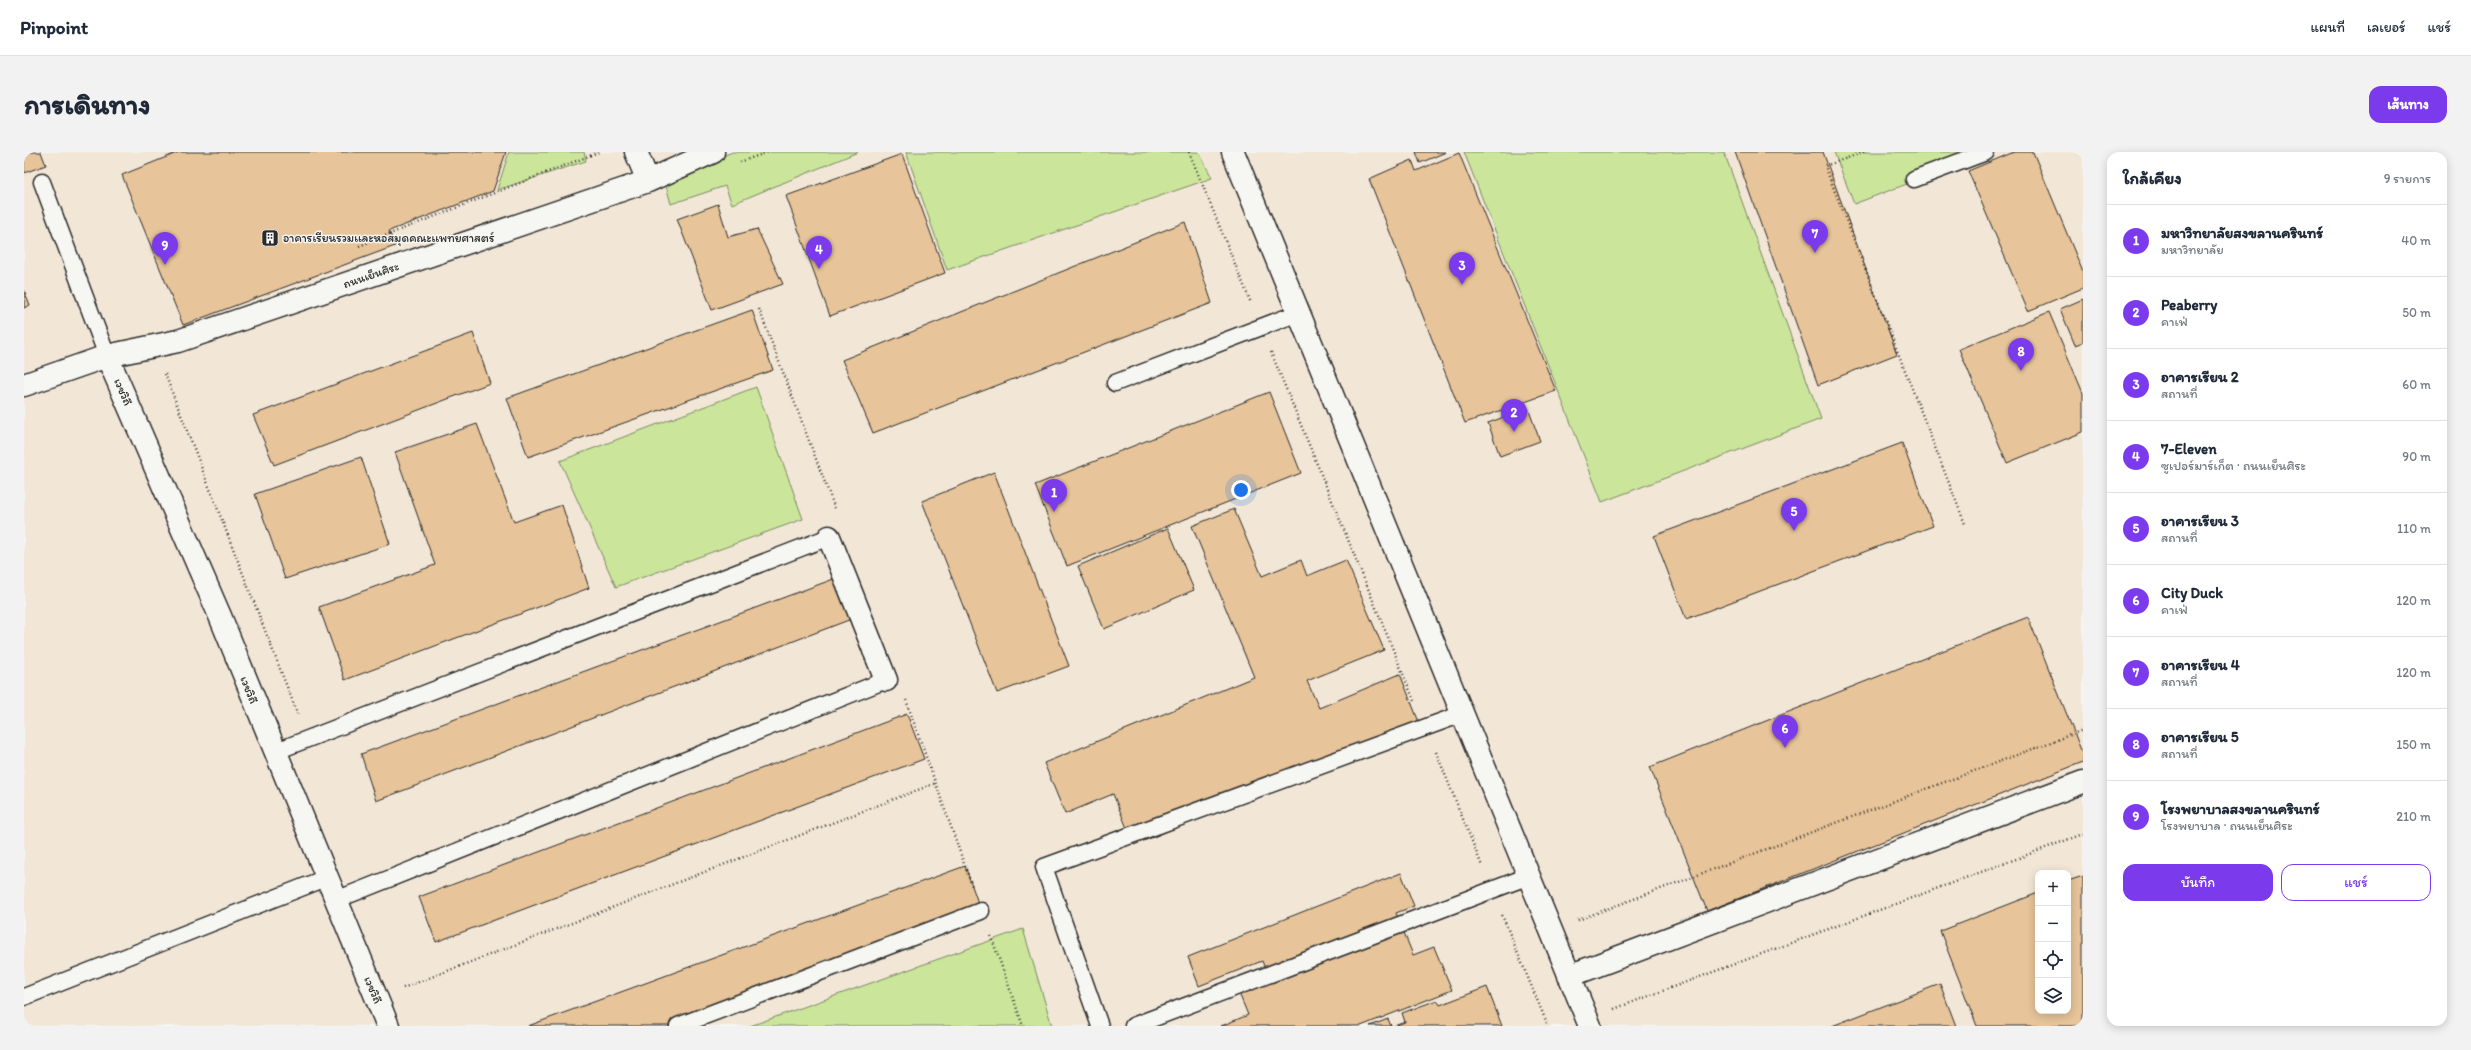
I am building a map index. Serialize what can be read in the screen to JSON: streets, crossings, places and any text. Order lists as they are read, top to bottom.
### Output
{
  "streets": {
    "street": ["ถนนเย็นศิระ", "เวชวิถี"]
  },
  "crossings": [
    ["ถนนเย็นศิระ", "เวชวิถี"]
  ],
  "places": {
    "building": ["อาคารเรียนรวมเเละหอสมุดคณะเเพทยศาสตร์"]
  },
  "page": {
    "header": "Pinpoint",
    "nav": ["แผนที่", "เลเยอร์", "แชร์"],
    "buttons": [
      "เส้นทาง",
      ["บันทึก", "แชร์"]
    ],
    "title": "การเดินทาง",
    "heading": ["ใกล้เคียง", "9 รายการ"],
    "list": [
      {
        "mark": "1",
        "name": "มหาวิทยาลัยสงขลานครินทร์",
        "note": "มหาวิทยาลัย",
        "value": "40 m"
      },
      {
        "mark": "2",
        "name": "Peaberry",
        "note": "คาเฟ่",
        "value": "50 m"
      },
      {
        "mark": "3",
        "name": "อาคารเรียน 2",
        "note": "สถานที่",
        "value": "60 m"
      },
      {
        "mark": "4",
        "name": "7-Eleven",
        "note": "ซูเปอร์มาร์เก็ต · ถนนเย็นศิระ",
        "value": "90 m"
      },
      {
        "mark": "5",
        "name": "อาคารเรียน 3",
        "note": "สถานที่",
        "value": "110 m"
      },
      {
        "mark": "6",
        "name": "City Duck",
        "note": "คาเฟ่",
        "value": "120 m"
      },
      {
        "mark": "7",
        "name": "อาคารเรียน 4",
        "note": "สถานที่",
        "value": "120 m"
      },
      {
        "mark": "8",
        "name": "อาคารเรียน 5",
        "note": "สถานที่",
        "value": "150 m"
      },
      {
        "mark": "9",
        "name": "โรงพยาบาลสงขลานครินทร์",
        "note": "โรงพยาบาล · ถนนเย็นศิระ",
        "value": "210 m"
      }
    ],
    "pins": [
      "7",
      "9",
      "4",
      "3",
      "8",
      "2",
      "1",
      "5",
      "6"
    ],
    "map_buttons": ["+", "−"]
  }
}
